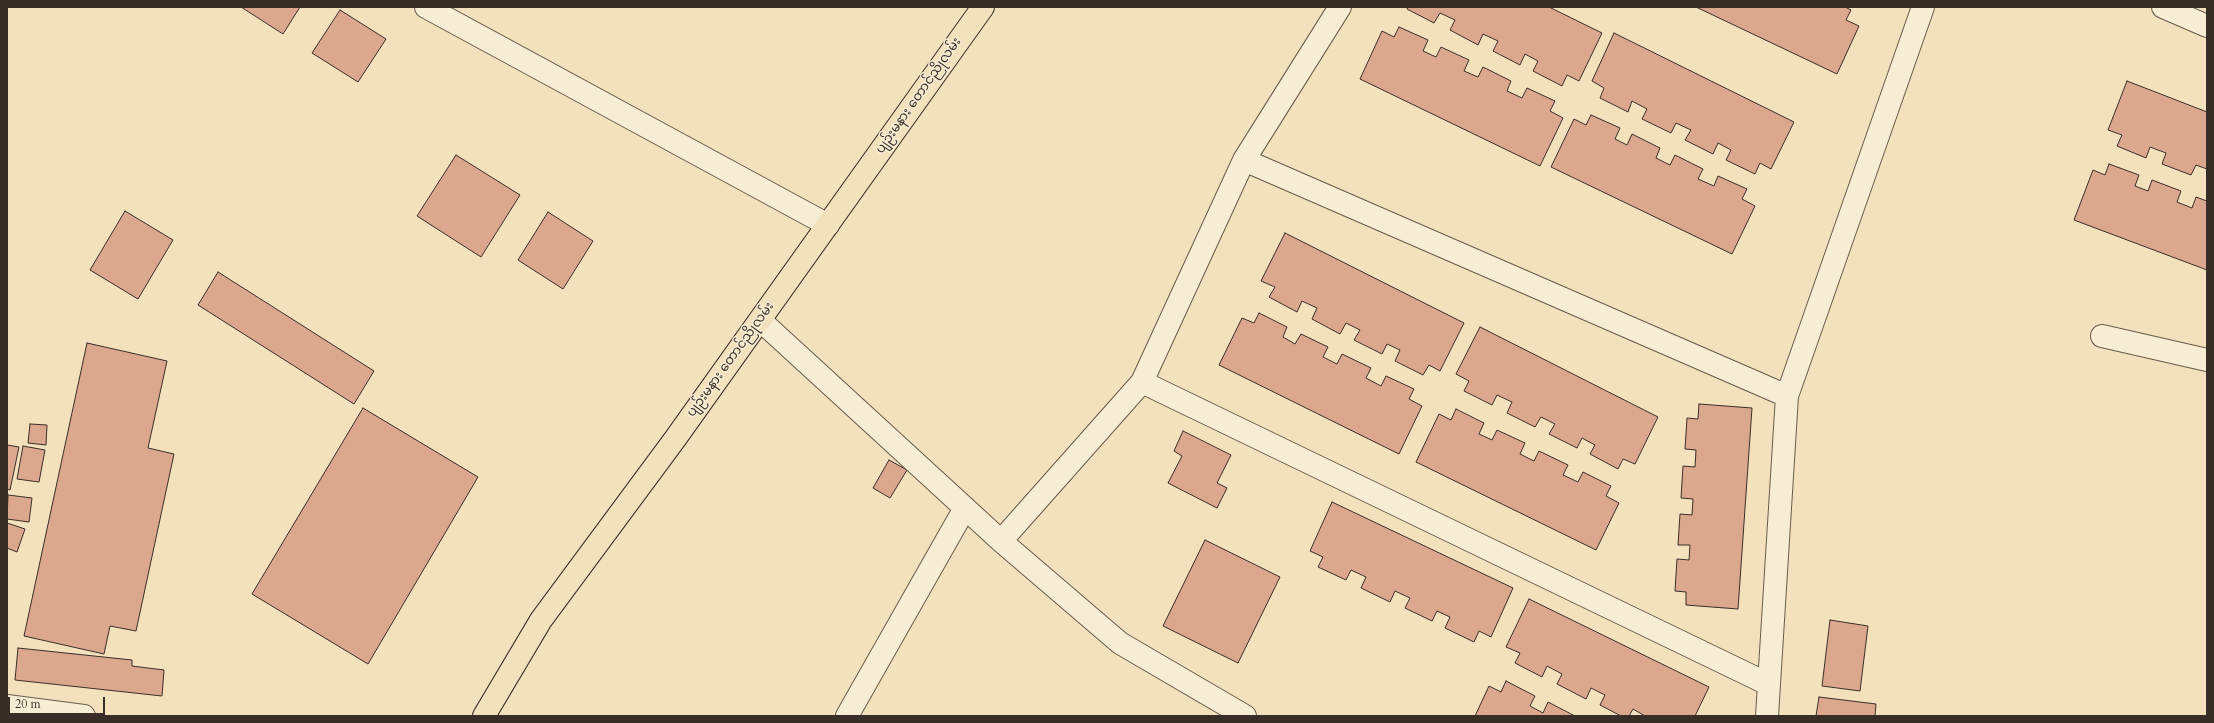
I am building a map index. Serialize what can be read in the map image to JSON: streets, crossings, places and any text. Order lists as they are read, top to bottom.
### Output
{
  "streets": {
    "main road": ["ပျဉ်းမနား တောင်ညိုလမ်း"]
  },
  "scale_bar": "20 m"
}
